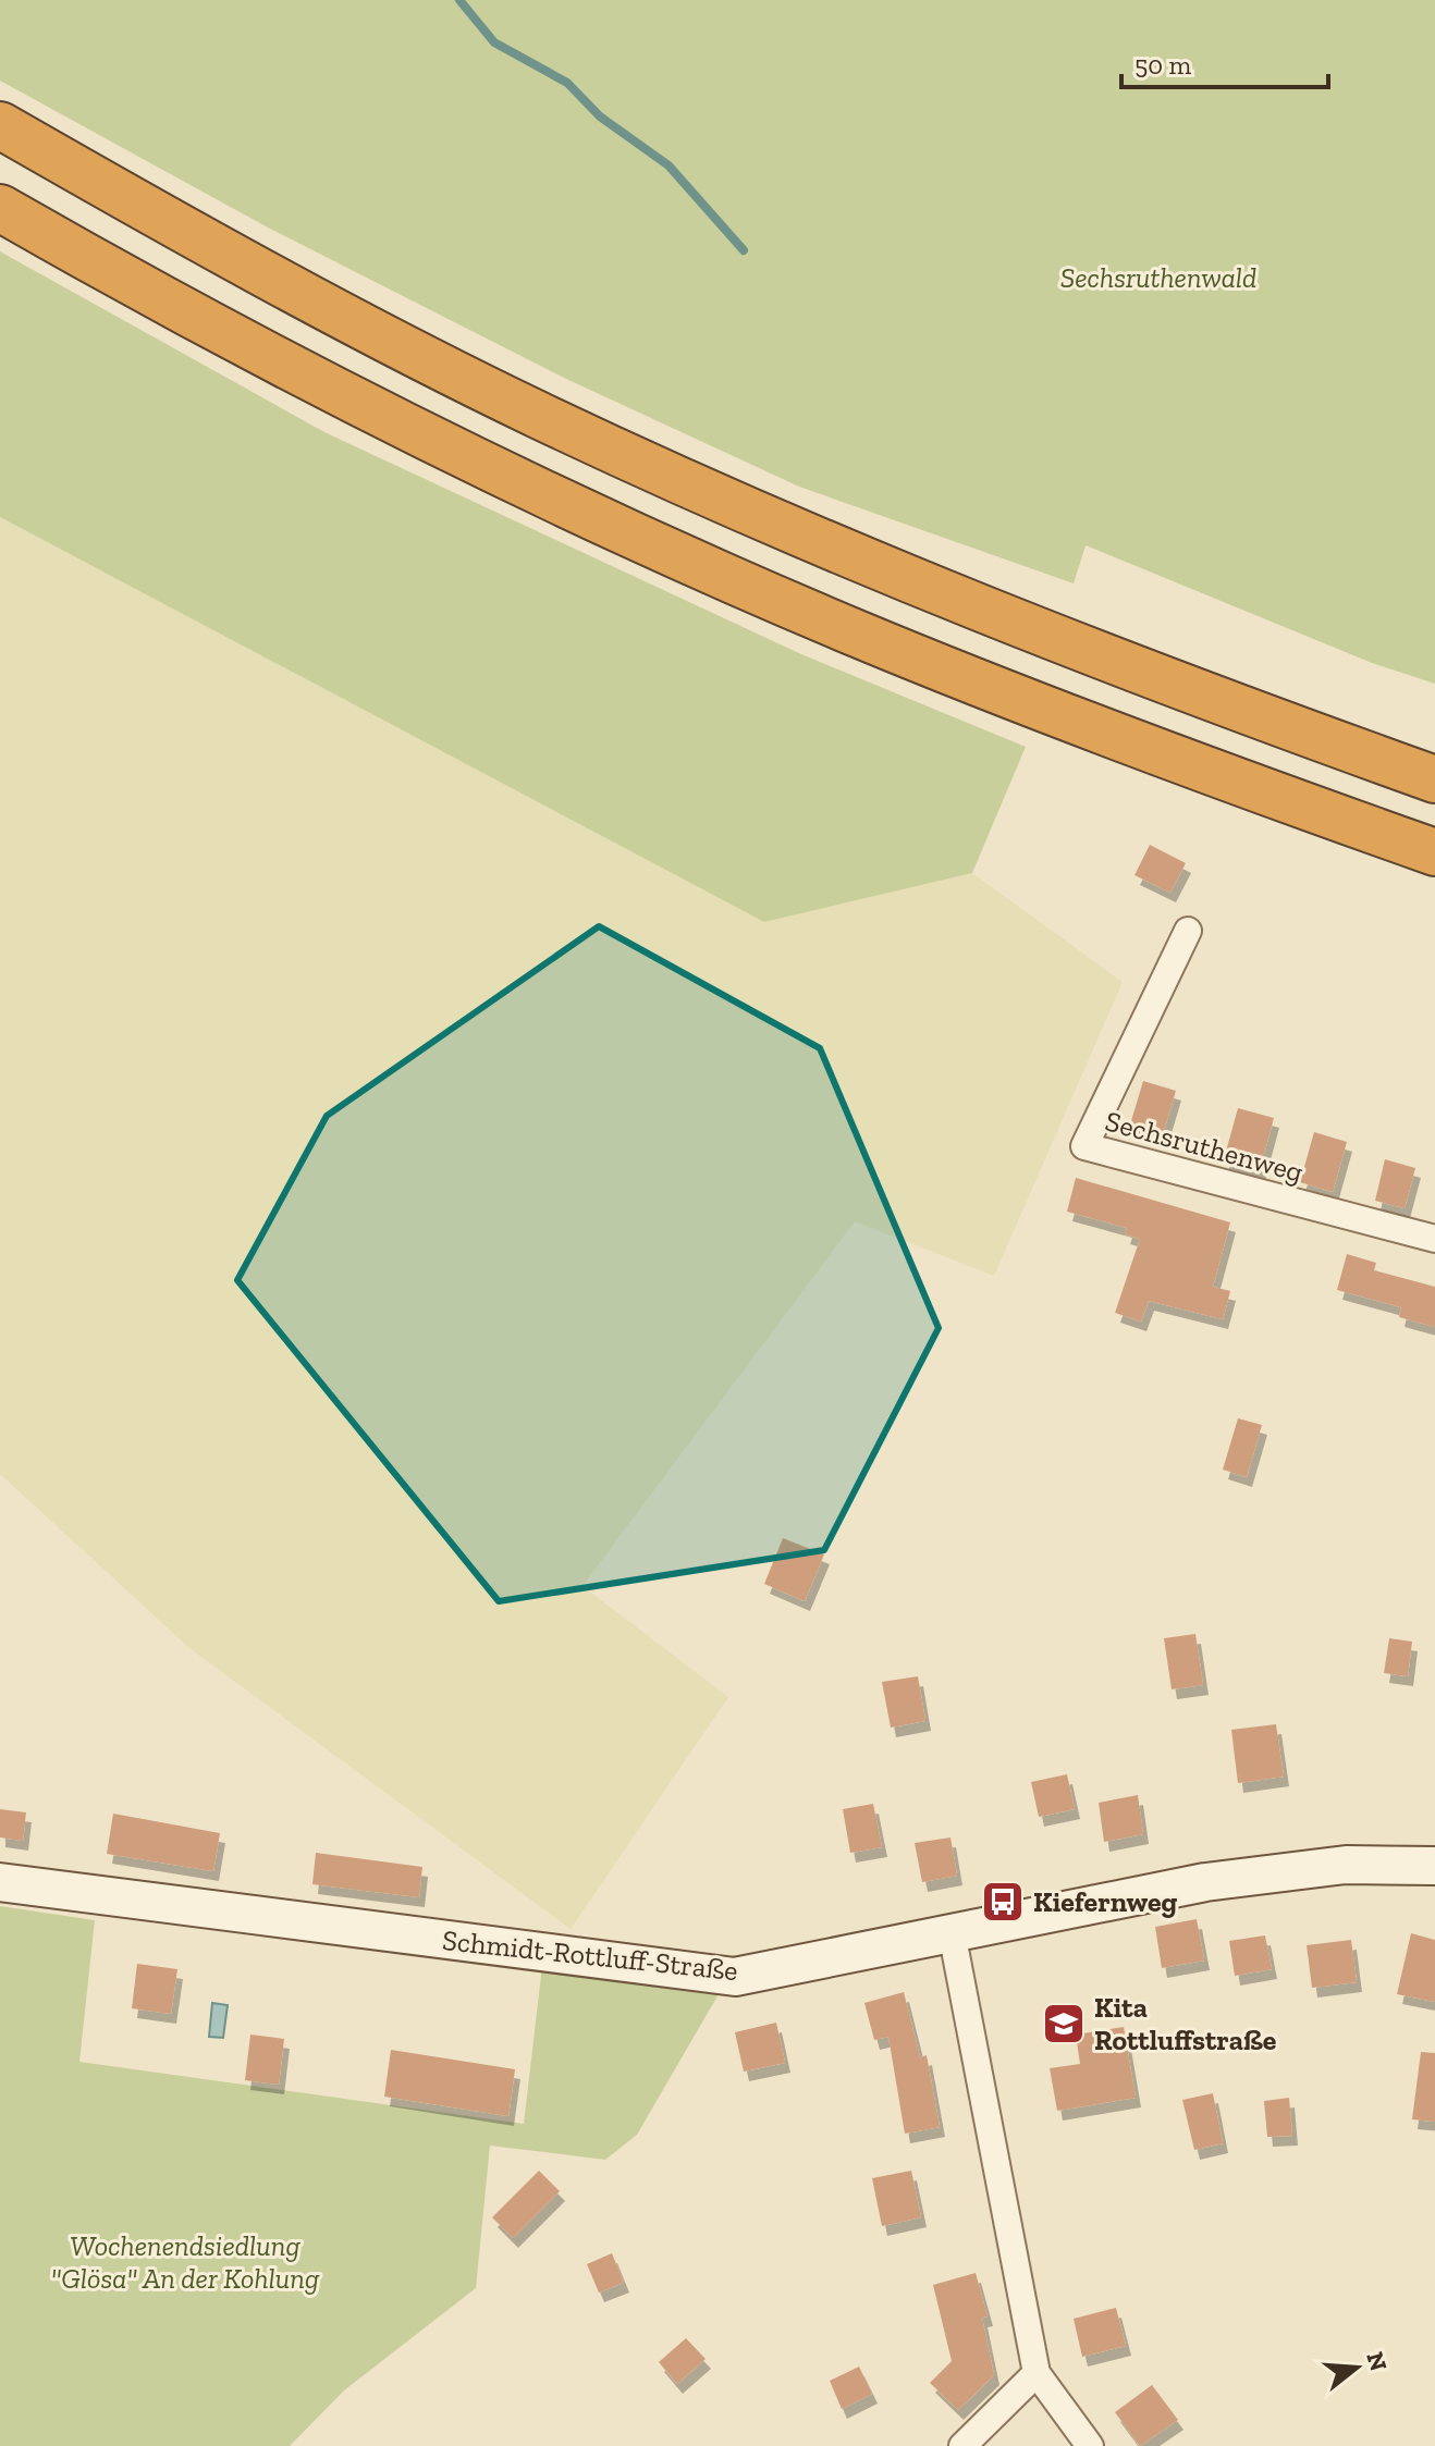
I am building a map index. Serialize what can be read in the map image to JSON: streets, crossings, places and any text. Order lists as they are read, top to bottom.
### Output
{
  "streets": {
    "street": ["Sechsruthenweg", "Schmidt-Rottluff-Straße"]
  },
  "parks": ["Sechsruthenwald", "Wochenendsiedlung \"Glösa\" An der Kohlung"],
  "places": {
    "bus stop": ["Kiefernweg"],
    "school or university": ["Kita Rottluffstraße"]
  },
  "scale_bar": "50 m",
  "north": "right"
}
